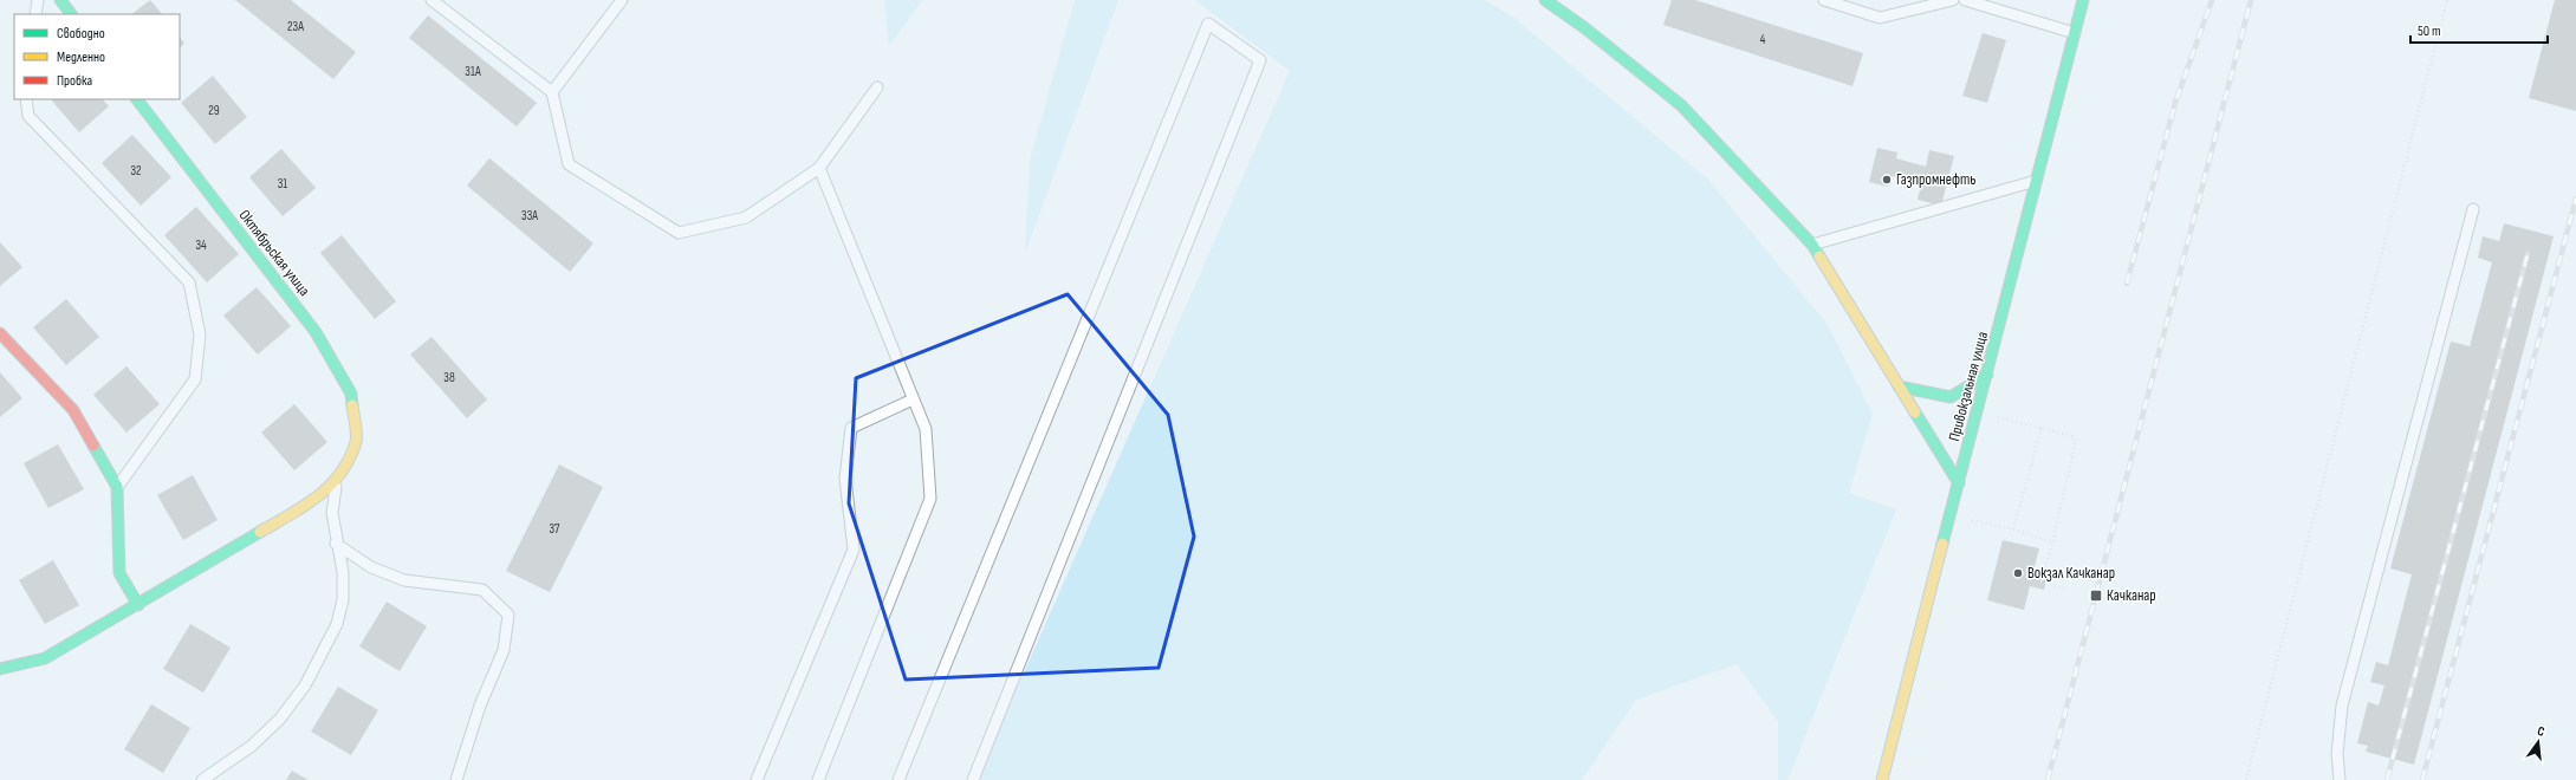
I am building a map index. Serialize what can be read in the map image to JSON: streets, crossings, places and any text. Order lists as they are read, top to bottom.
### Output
{
  "streets": {
    "street": ["Октябрьская улица", "Привокзальная улица"]
  },
  "places": {
    "other": ["Газпромнефть", "Вокзал Качканар"],
    "transit": ["Качканар"]
  },
  "house_numbers": [
    "23А",
    "4",
    "31А",
    "29",
    "32",
    "31",
    "33А",
    "34",
    "38",
    "37"
  ],
  "legend": ["Свободно", "Медленно", "Пробка"],
  "scale_bar": "50 m",
  "north": "top"
}
